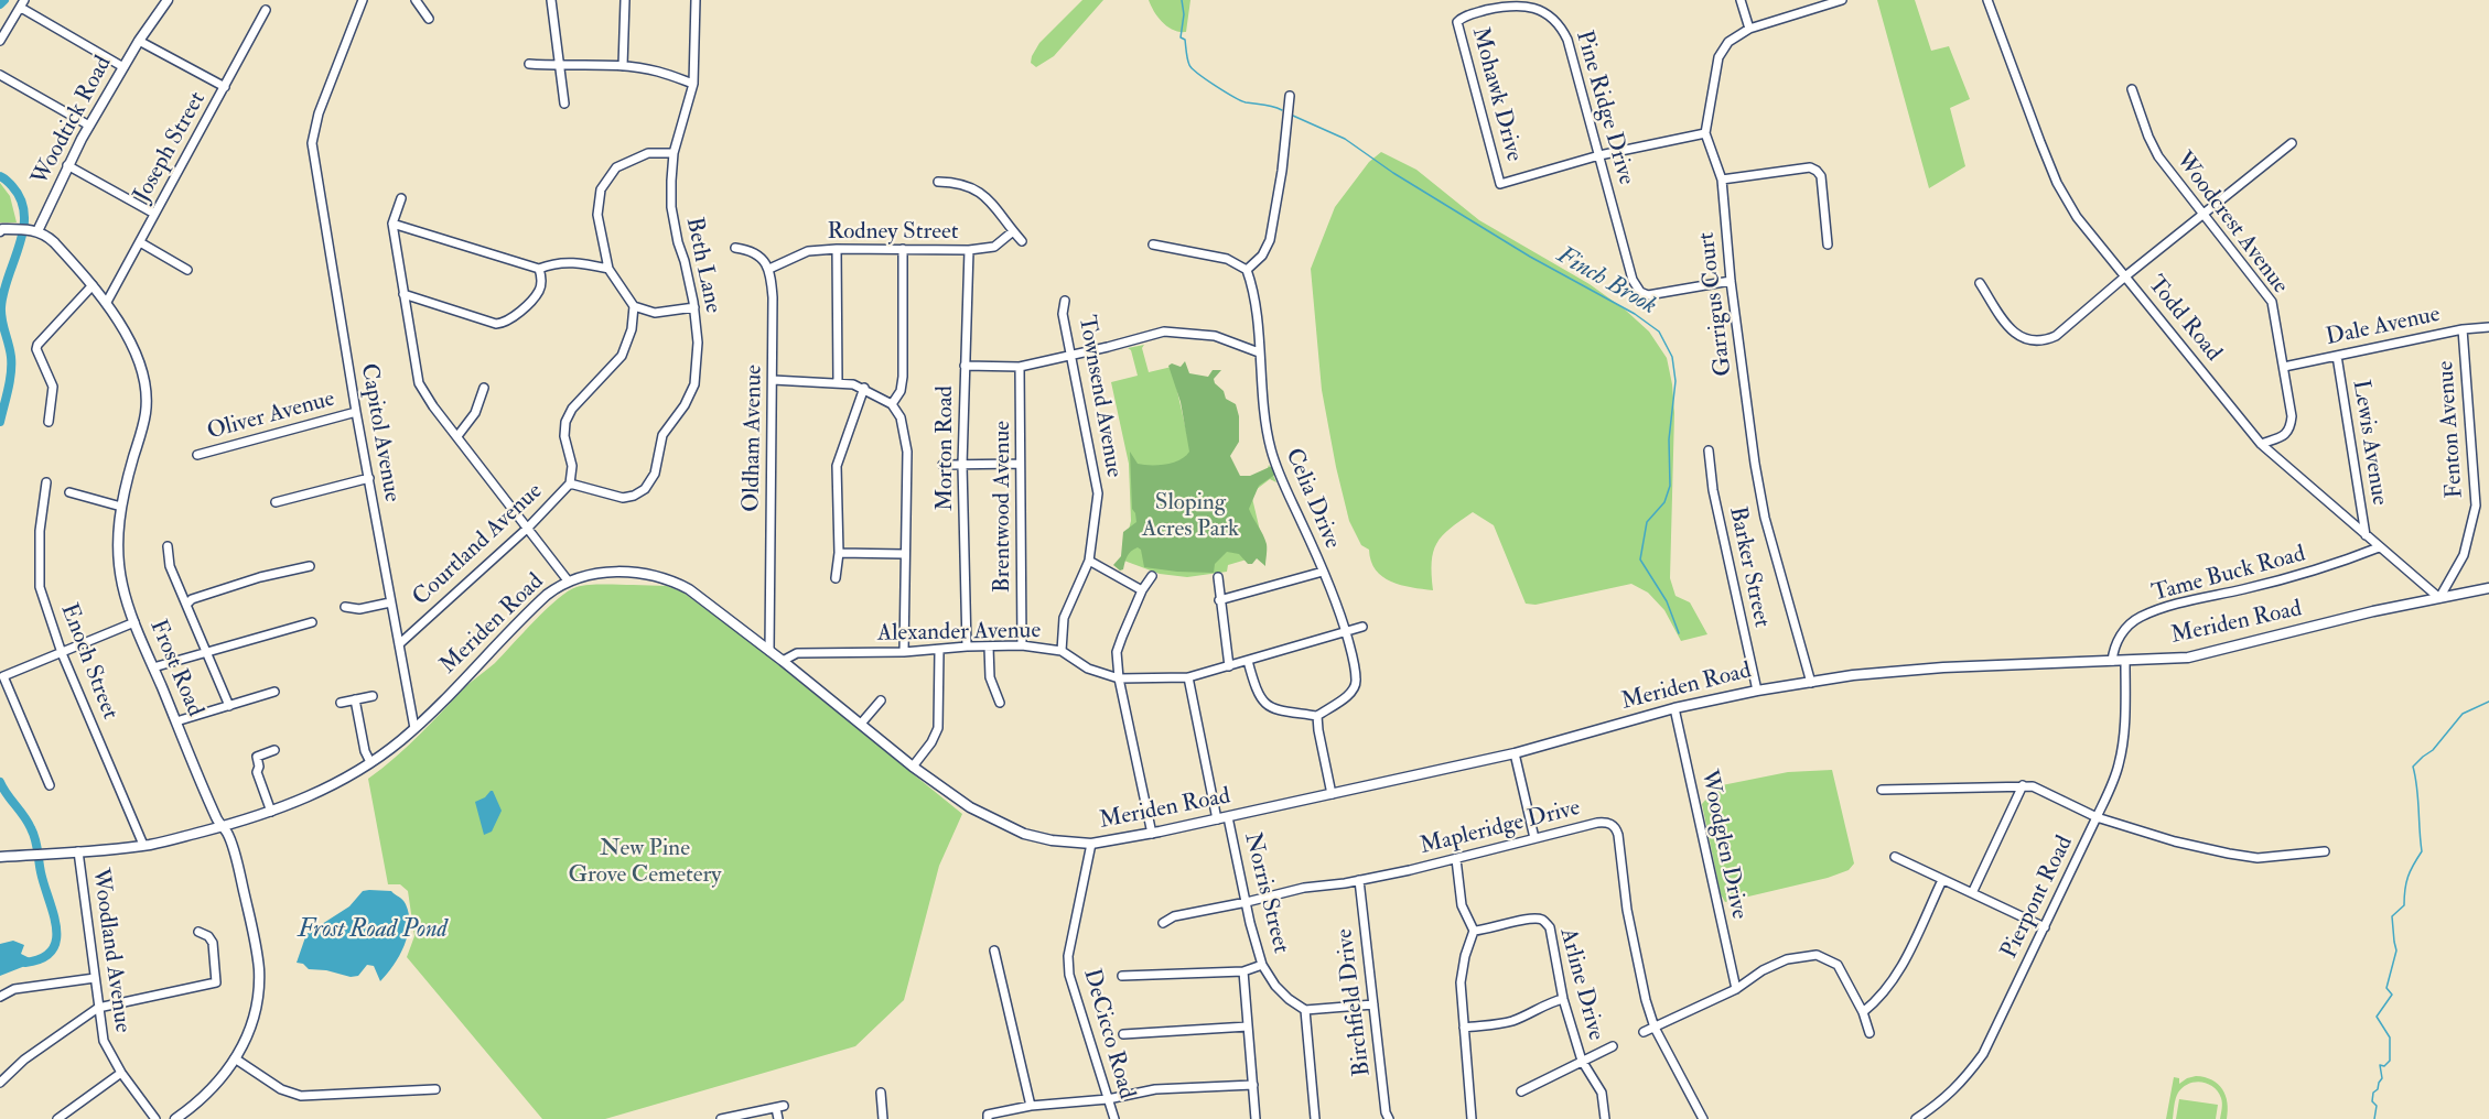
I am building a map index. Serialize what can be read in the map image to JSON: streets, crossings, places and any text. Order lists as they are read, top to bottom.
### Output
{
  "streets": {
    "main road": ["Woodtick Road", "Meriden Road", "Frost Road"],
    "street": [
      "Mohawk Drive",
      "Pine Ridge Drive",
      "Joseph Street",
      "Woodcrest Avenue",
      "Rodney Street",
      "Beth Lane",
      "Garrigus Court",
      "Todd Road",
      "Dale Avenue",
      "Townsend Avenue",
      "Oliver Avenue",
      "Fenton Avenue",
      "Capitol Avenue",
      "Oldham Avenue",
      "Lewis Avenue",
      "Morton Road",
      "Celia Drive",
      "Brentwood Avenue",
      "Courtland Avenue",
      "Barker Street",
      "Tame Buck Road",
      "Alexander Avenue",
      "Enoch Street",
      "Mapleridge Drive",
      "Woodglen Drive",
      "Norris Street",
      "Pierpont Road",
      "Woodland Avenue",
      "Arline Drive",
      "Birchfield Drive",
      "DeCicco Road"
    ]
  },
  "crossings": [
    ["Mohawk Drive", "Pine Ridge Drive"],
    ["Pine Ridge Drive", "Garrigus Court"],
    ["Woodtick Road", "Frost Road"],
    ["Joseph Street", "Frost Road"],
    ["Woodcrest Avenue", "Todd Road"],
    ["Woodcrest Avenue", "Dale Avenue"],
    ["Rodney Street", "Oldham Avenue"],
    ["Rodney Street", "Morton Road"],
    ["Beth Lane", "Courtland Avenue"],
    ["Garrigus Court", "Meriden Road"],
    ["Todd Road", "Fenton Avenue"],
    ["Todd Road", "Lewis Avenue"],
    ["Todd Road", "Tame Buck Road"],
    ["Todd Road", "Meriden Road"],
    ["Dale Avenue", "Fenton Avenue"],
    ["Dale Avenue", "Lewis Avenue"],
    ["Townsend Avenue", "Alexander Avenue"],
    ["Oliver Avenue", "Capitol Avenue"],
    ["Fenton Avenue", "Meriden Road"],
    ["Capitol Avenue", "Courtland Avenue"],
    ["Capitol Avenue", "Meriden Road"],
    ["Oldham Avenue", "Meriden Road"],
    ["Morton Road", "Alexander Avenue"],
    ["Celia Drive", "Alexander Avenue"],
    ["Brentwood Avenue", "Alexander Avenue"],
    ["Barker Street", "Meriden Road"],
    ["Tame Buck Road", "Meriden Road"],
    ["Meriden Road", "Alexander Avenue"],
    ["Meriden Road", "Enoch Street"],
    ["Meriden Road", "Frost Road"],
    ["Meriden Road", "Woodglen Drive"],
    ["Meriden Road", "Norris Street"],
    ["Meriden Road", "Pierpont Road"],
    ["Meriden Road", "Woodland Avenue"],
    ["Meriden Road", "DeCicco Road"],
    ["Mapleridge Drive", "Norris Street"],
    ["Mapleridge Drive", "Birchfield Drive"]
  ],
  "water": ["Finch Brook", "Frost Road Pond"],
  "parks": ["Sloping Acres Park", "New Pine Grove Cemetery"]
}
